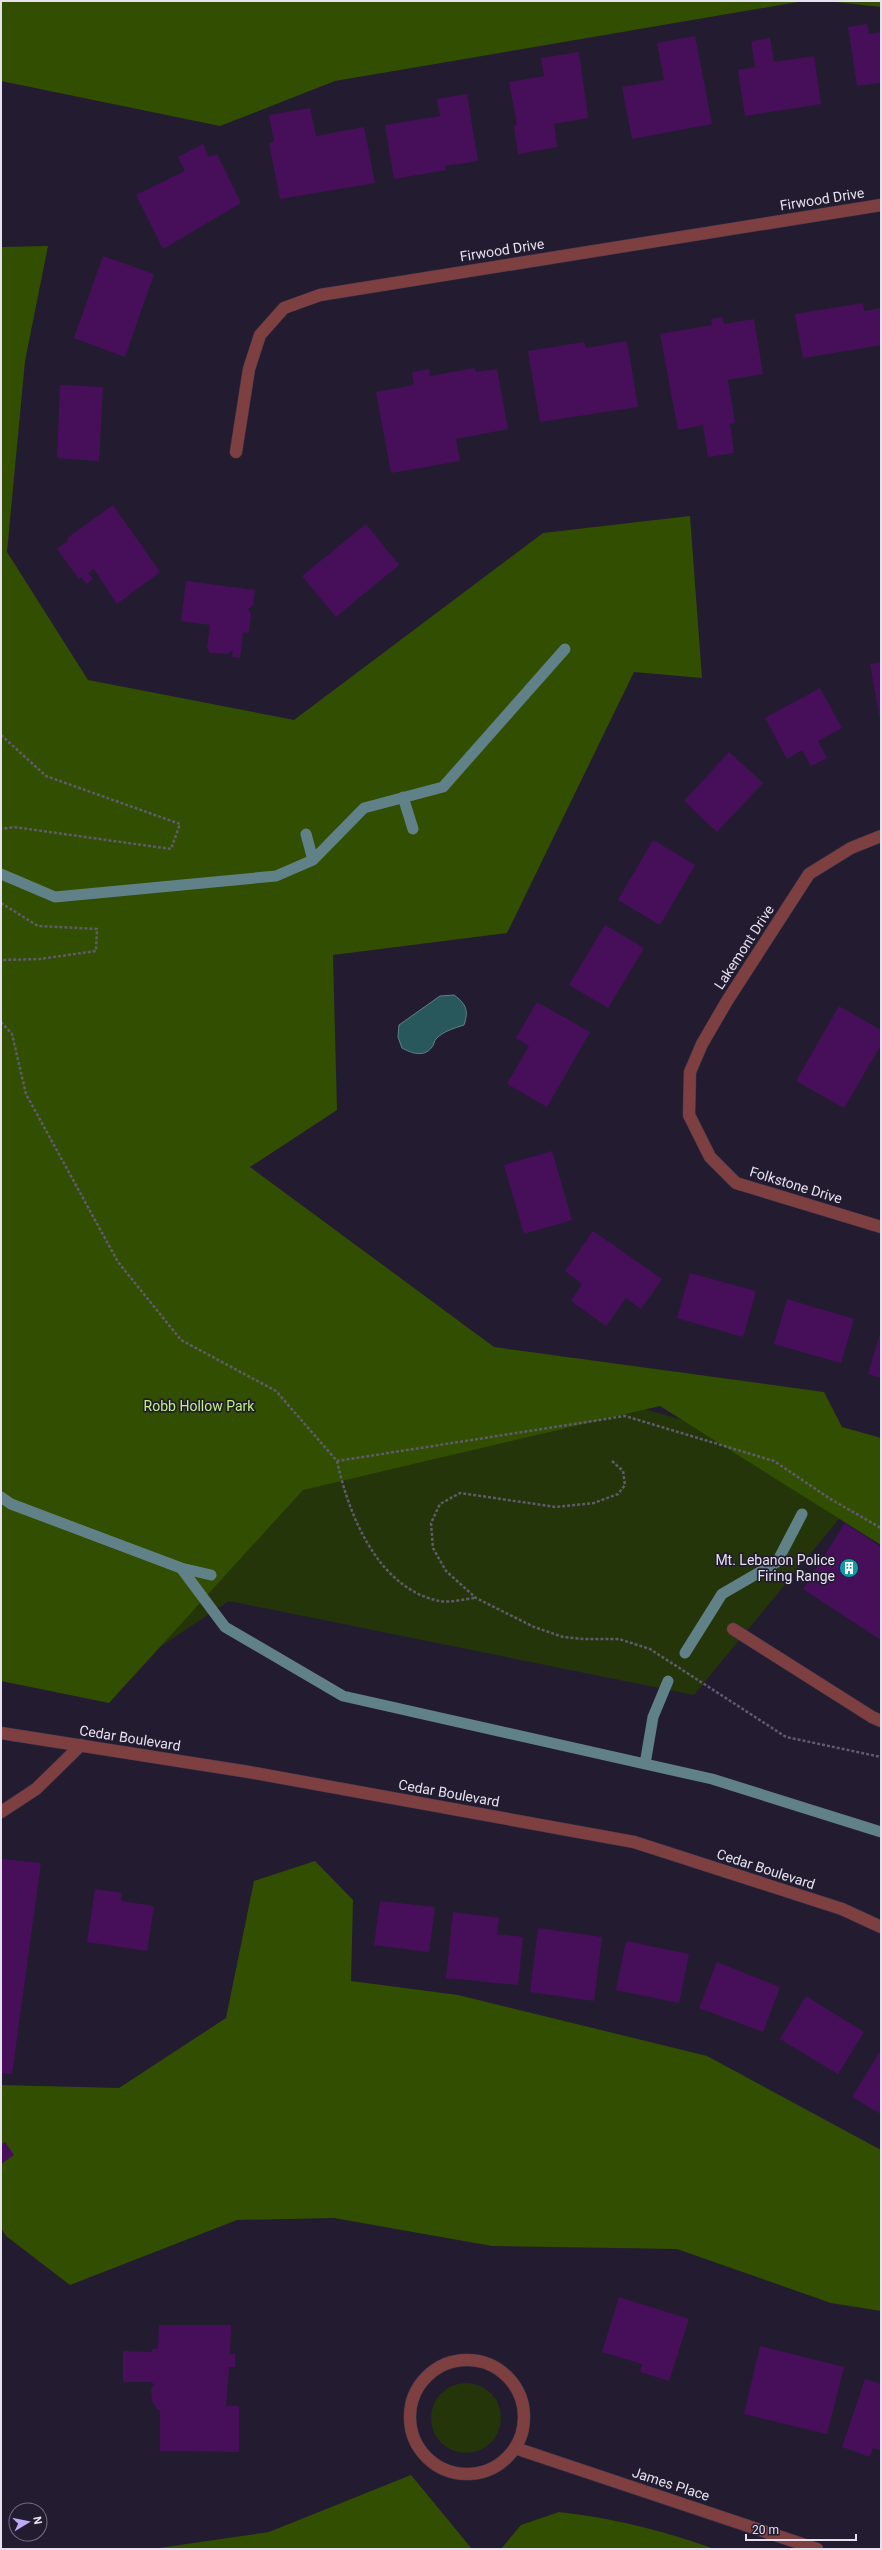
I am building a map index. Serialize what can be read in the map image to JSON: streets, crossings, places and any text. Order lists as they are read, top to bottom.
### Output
{
  "streets": {
    "street": [
      "Firwood Drive",
      "Lakemont Drive",
      "Folkstone Drive",
      "Cedar Boulevard",
      "James Place"
    ]
  },
  "crossings": [
    ["Lakemont Drive", "Folkstone Drive"]
  ],
  "parks": ["Robb Hollow Park"],
  "places": {
    "building": ["Mt. Lebanon Police Firing Range"]
  },
  "scale_bar": "20 m",
  "north": "right"
}
